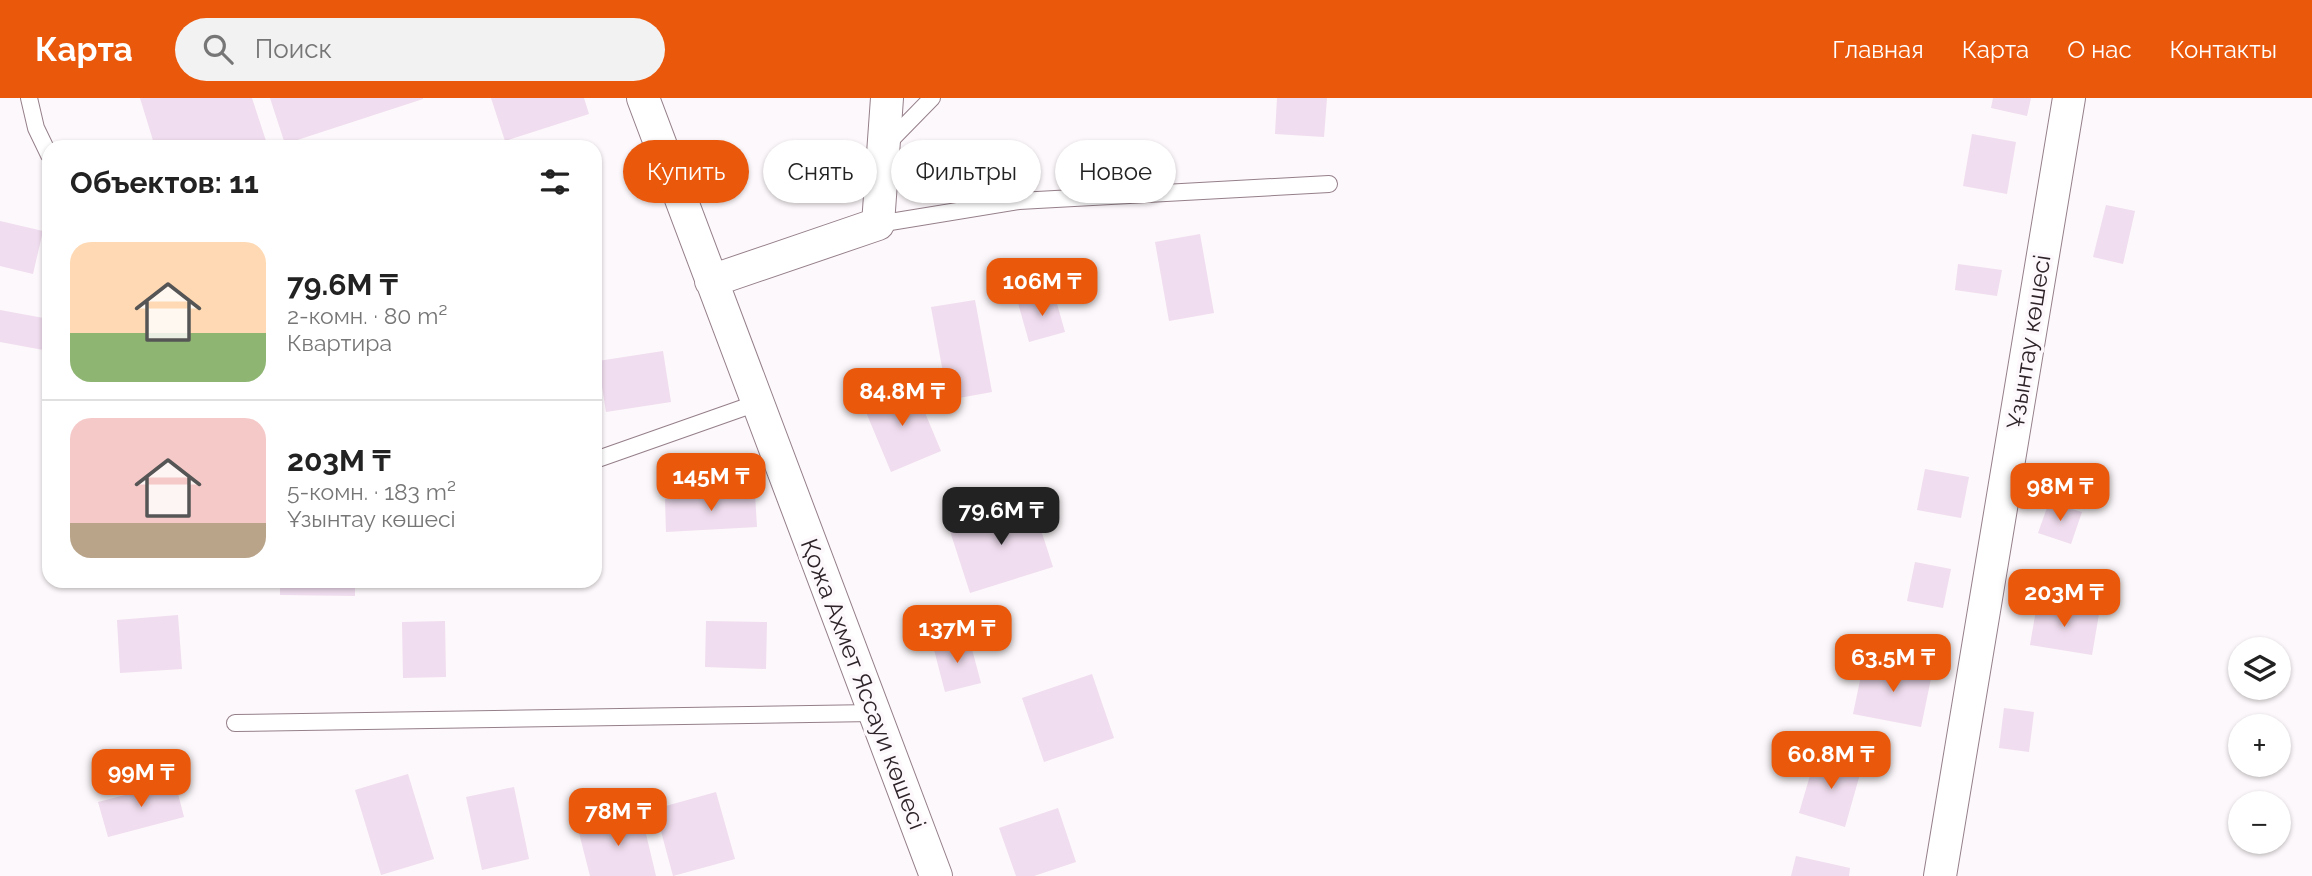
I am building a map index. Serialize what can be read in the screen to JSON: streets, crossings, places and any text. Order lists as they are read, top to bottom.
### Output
{
  "streets": {
    "street": ["Ұзынтау көшесі", "Қожа Ахмет Яссауи көшесі"]
  },
  "page": {
    "header": "Карта",
    "search": "Поиск",
    "nav": [
      "Главная",
      "Карта",
      "О нас",
      "Контакты"
    ],
    "chip": [
      "Купить",
      "Снять",
      "Фильтры",
      "Новое"
    ],
    "heading": "Объектов: 11",
    "list": [
      {
        "name": "79.6M ₸",
        "note": "2-комн. · 80 m² · Квартира"
      },
      {
        "name": "203M ₸",
        "note": "5-комн. · 183 m² · Ұзынтау көшесі"
      }
    ],
    "price": [
      "106M ₸",
      "84.8M ₸",
      "145M ₸",
      "98M ₸",
      "79.6M ₸",
      "203M ₸",
      "137M ₸",
      "63.5M ₸",
      "60.8M ₸",
      "99M ₸",
      "78M ₸"
    ],
    "map_buttons": ["+", "−"]
  }
}
